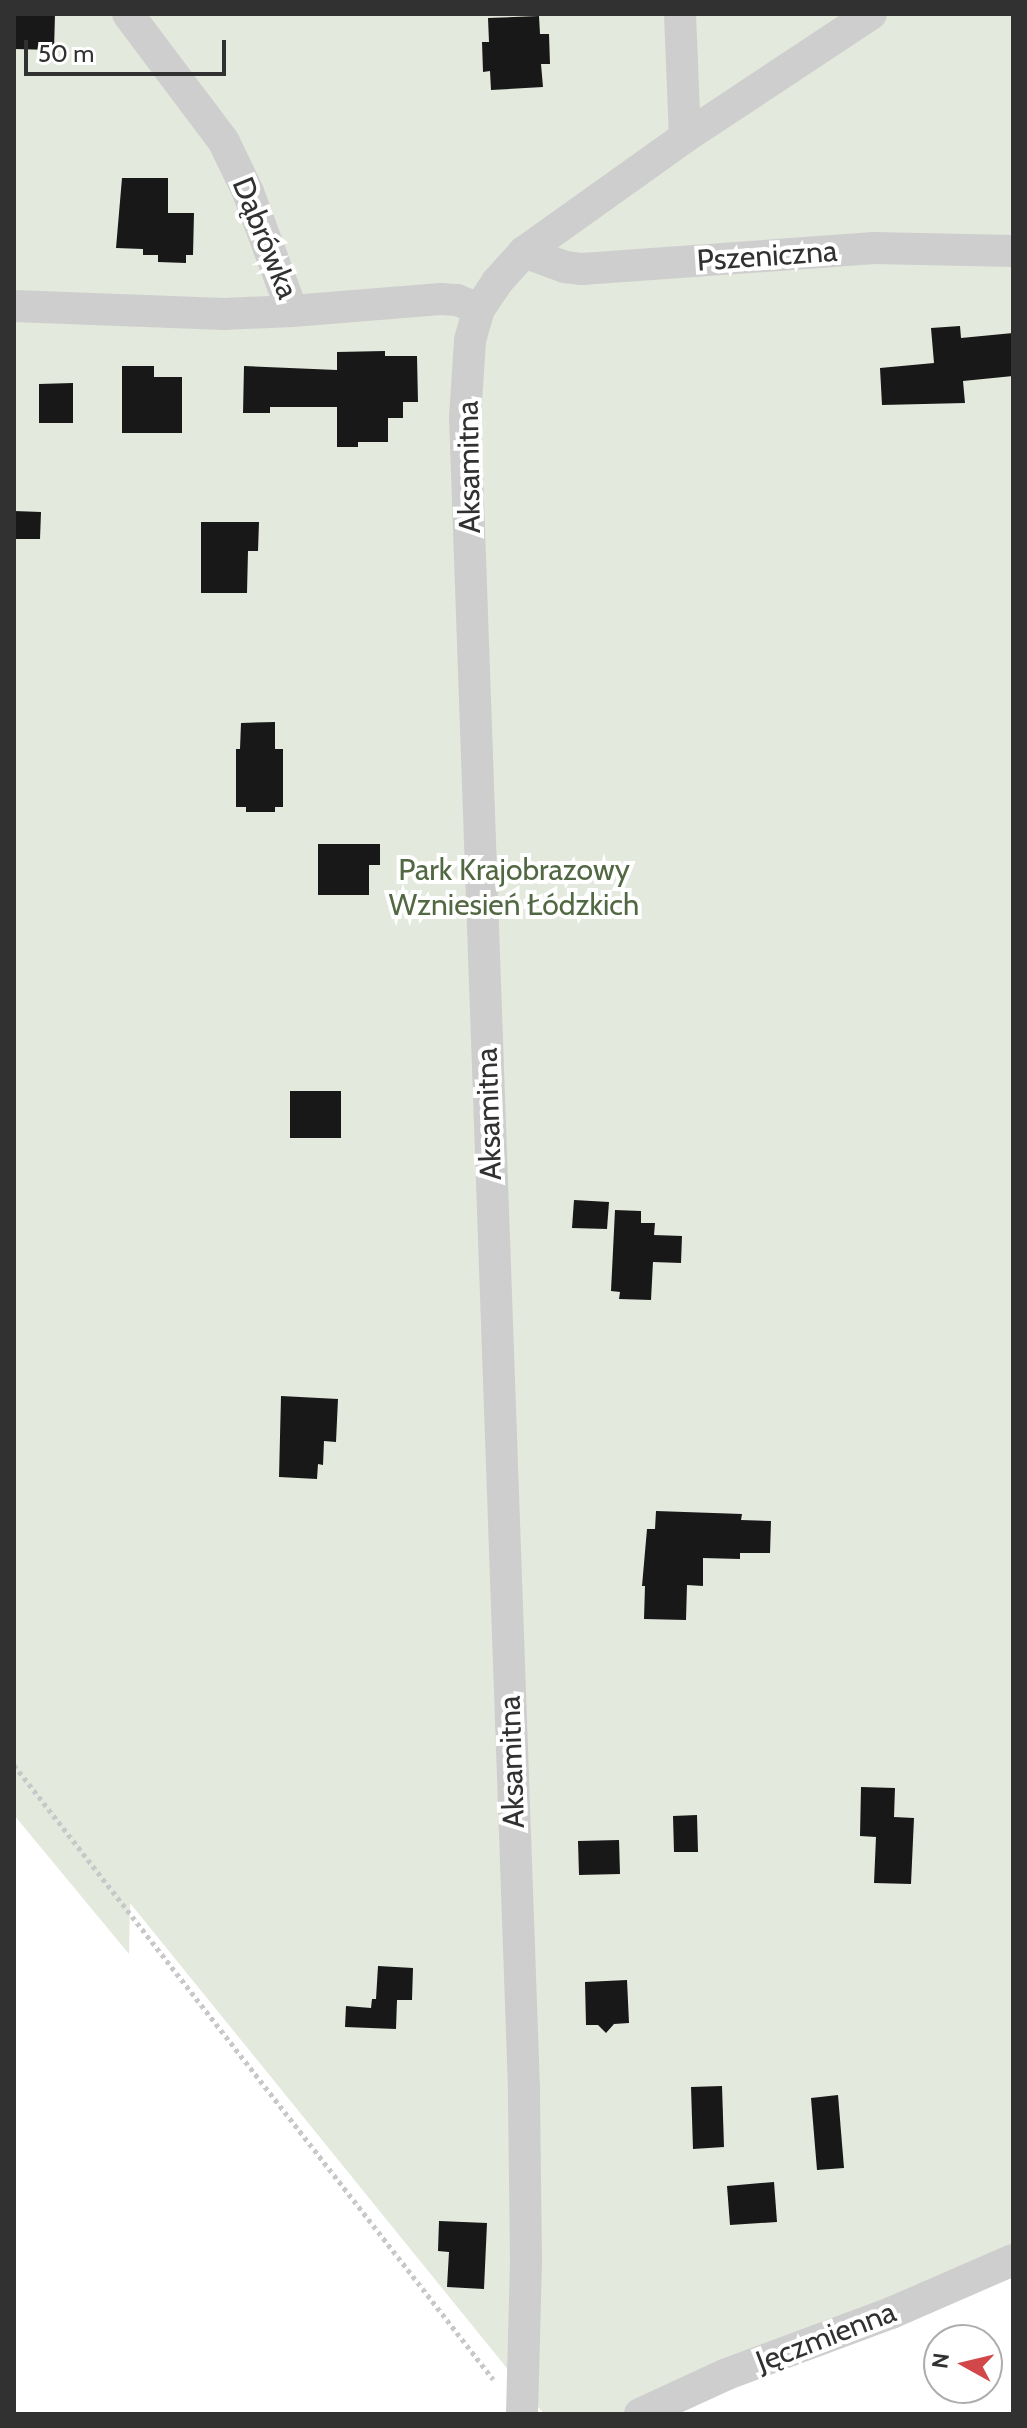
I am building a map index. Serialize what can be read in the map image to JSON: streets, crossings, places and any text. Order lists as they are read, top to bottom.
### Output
{
  "streets": {
    "street": [
      "Dąbrówka",
      "Pszeniczna",
      "Aksamitna",
      "Jęczmienna"
    ]
  },
  "crossings": [
    ["Dąbrówka", "Aksamitna"],
    ["Pszeniczna", "Aksamitna"]
  ],
  "parks": ["Park Krajobrazowy Wzniesień Łódzkich"],
  "scale_bar": "50 m",
  "north": "left"
}
